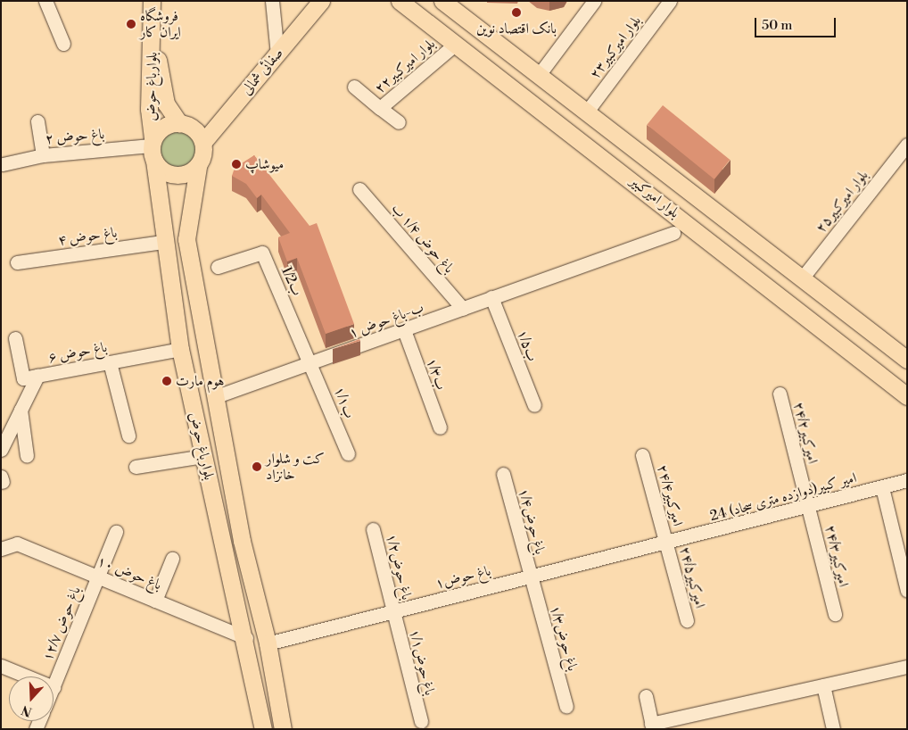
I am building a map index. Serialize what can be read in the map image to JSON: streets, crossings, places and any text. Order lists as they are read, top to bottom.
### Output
{
  "streets": {
    "main road": ["صفائی شمالی", "بلوارباغ حوض", "بلوار امیرکبیر"],
    "street": [
      "۲۳بلوار امیرکبیر",
      "بلوار امیرکبیر۲۲",
      "۲ باغ حوض",
      "بلوار امیرکبیر۲۵",
      "۴ باغ حوض",
      "باغ حوض ۱/۴ ب",
      "1/2ب",
      "۱ ب-باغ حوض",
      "ب۱/۵",
      "۶ باغ حوض",
      "ب۱/۳",
      "ب۱/۱",
      "امیرکبیر۲۴/۲",
      "امیرکبیر۲۴/۴",
      "24 امیر کبیر(دوازده متری سجاد)",
      "باغ حوض۱/۴",
      "امیرکبیر۲۴/۳",
      "باغ حوض۱/۲",
      "۱۰ باغ حوض",
      "باغ حوض۱",
      "امیرکبیر۲۴/۵",
      "۱۲/۷ باغ حوض",
      "باغ حوض۱/۳",
      "باغ حوض۱/۱"
    ]
  },
  "crossings": [
    ["۲۳بلوار امیرکبیر", "بلوار امیرکبیر"],
    ["بلوار امیرکبیر۲۲", "بلوار امیرکبیر"],
    ["صفائی شمالی", "بلوارباغ حوض"],
    ["صفائی شمالی", "۲ باغ حوض"],
    ["بلوارباغ حوض", "۲ باغ حوض"],
    ["بلوارباغ حوض", "۴ باغ حوض"],
    ["بلوارباغ حوض", "۱ ب-باغ حوض"],
    ["بلوارباغ حوض", "۶ باغ حوض"],
    ["بلوارباغ حوض", "۱۰ باغ حوض"],
    ["بلوارباغ حوض", "باغ حوض۱"],
    ["بلوار امیرکبیر", "بلوار امیرکبیر۲۵"],
    ["باغ حوض ۱/۴ ب", "۱ ب-باغ حوض"],
    ["1/2ب", "۱ ب-باغ حوض"],
    ["1/2ب", "ب۱/۱"],
    ["۱ ب-باغ حوض", "ب۱/۵"],
    ["۱ ب-باغ حوض", "ب۱/۳"],
    ["۱ ب-باغ حوض", "ب۱/۱"],
    ["امیرکبیر۲۴/۲", "24 امیر کبیر(دوازده متری سجاد)"],
    ["امیرکبیر۲۴/۲", "امیرکبیر۲۴/۳"],
    ["امیرکبیر۲۴/۴", "24 امیر کبیر(دوازده متری سجاد)"],
    ["امیرکبیر۲۴/۴", "باغ حوض۱"],
    ["امیرکبیر۲۴/۴", "امیرکبیر۲۴/۵"],
    ["24 امیر کبیر(دوازده متری سجاد)", "امیرکبیر۲۴/۳"],
    ["24 امیر کبیر(دوازده متری سجاد)", "باغ حوض۱"],
    ["24 امیر کبیر(دوازده متری سجاد)", "امیرکبیر۲۴/۵"],
    ["باغ حوض۱/۴", "باغ حوض۱"],
    ["باغ حوض۱/۴", "باغ حوض۱/۳"],
    ["باغ حوض۱/۲", "باغ حوض۱"],
    ["باغ حوض۱/۲", "باغ حوض۱/۱"],
    ["۱۰ باغ حوض", "۱۲/۷ باغ حوض"],
    ["باغ حوض۱", "امیرکبیر۲۴/۵"],
    ["باغ حوض۱", "باغ حوض۱/۳"],
    ["باغ حوض۱", "باغ حوض۱/۱"]
  ],
  "places": [
    "بانک اقتصاد نوین",
    "فروشگاه ایران کار",
    "میوشاپ",
    "هوم مارت",
    "کت و شلوار خانزاد"
  ],
  "scale_bar": "50 m",
  "north": "bottom"
}
